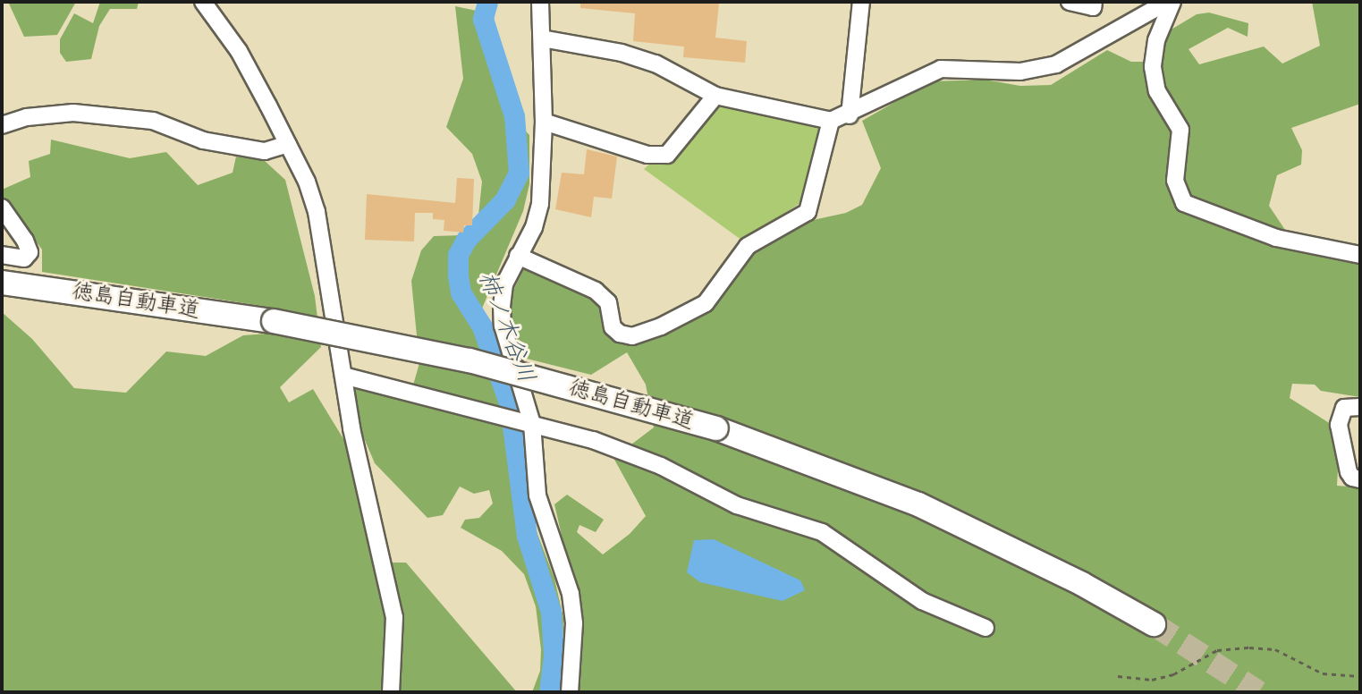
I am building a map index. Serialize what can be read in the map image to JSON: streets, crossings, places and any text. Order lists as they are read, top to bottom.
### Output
{
  "streets": {
    "highway": ["徳島自動車道"]
  },
  "water": ["柿ノ木谷川"]
}
